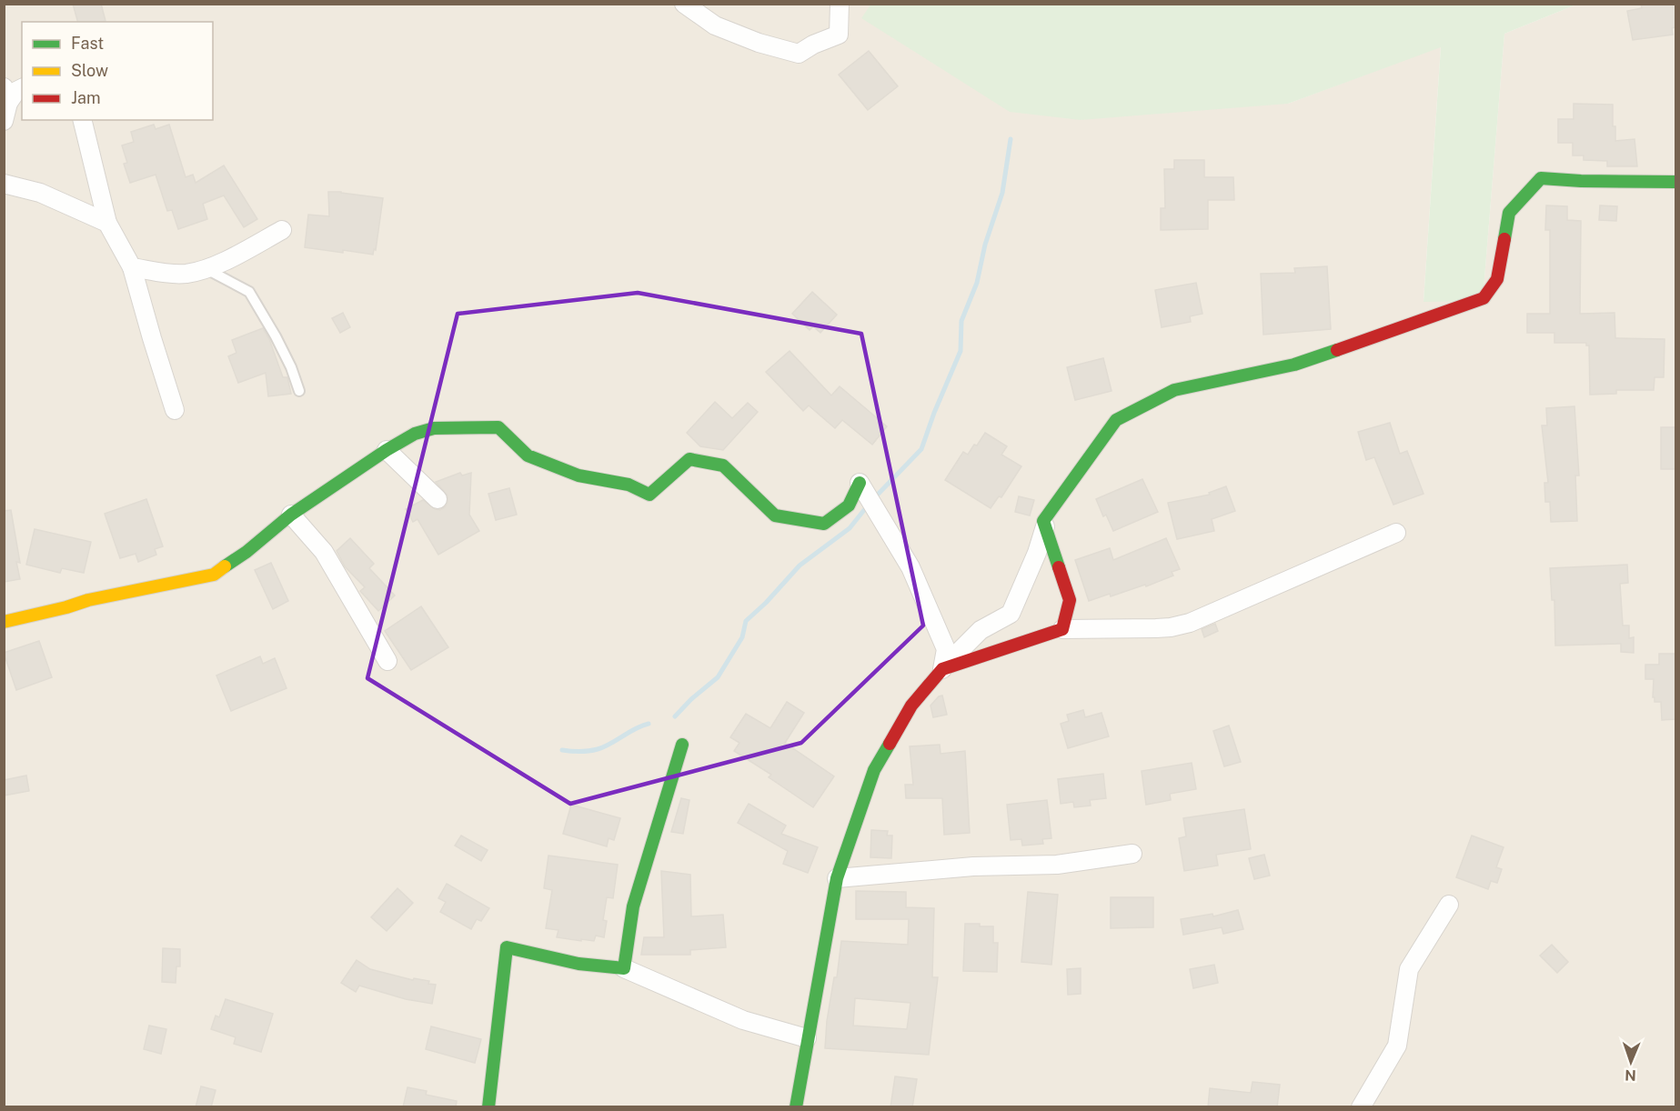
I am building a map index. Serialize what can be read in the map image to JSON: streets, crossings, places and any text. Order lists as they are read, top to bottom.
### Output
{
  "legend": ["Fast", "Slow", "Jam"],
  "north": "bottom"
}
